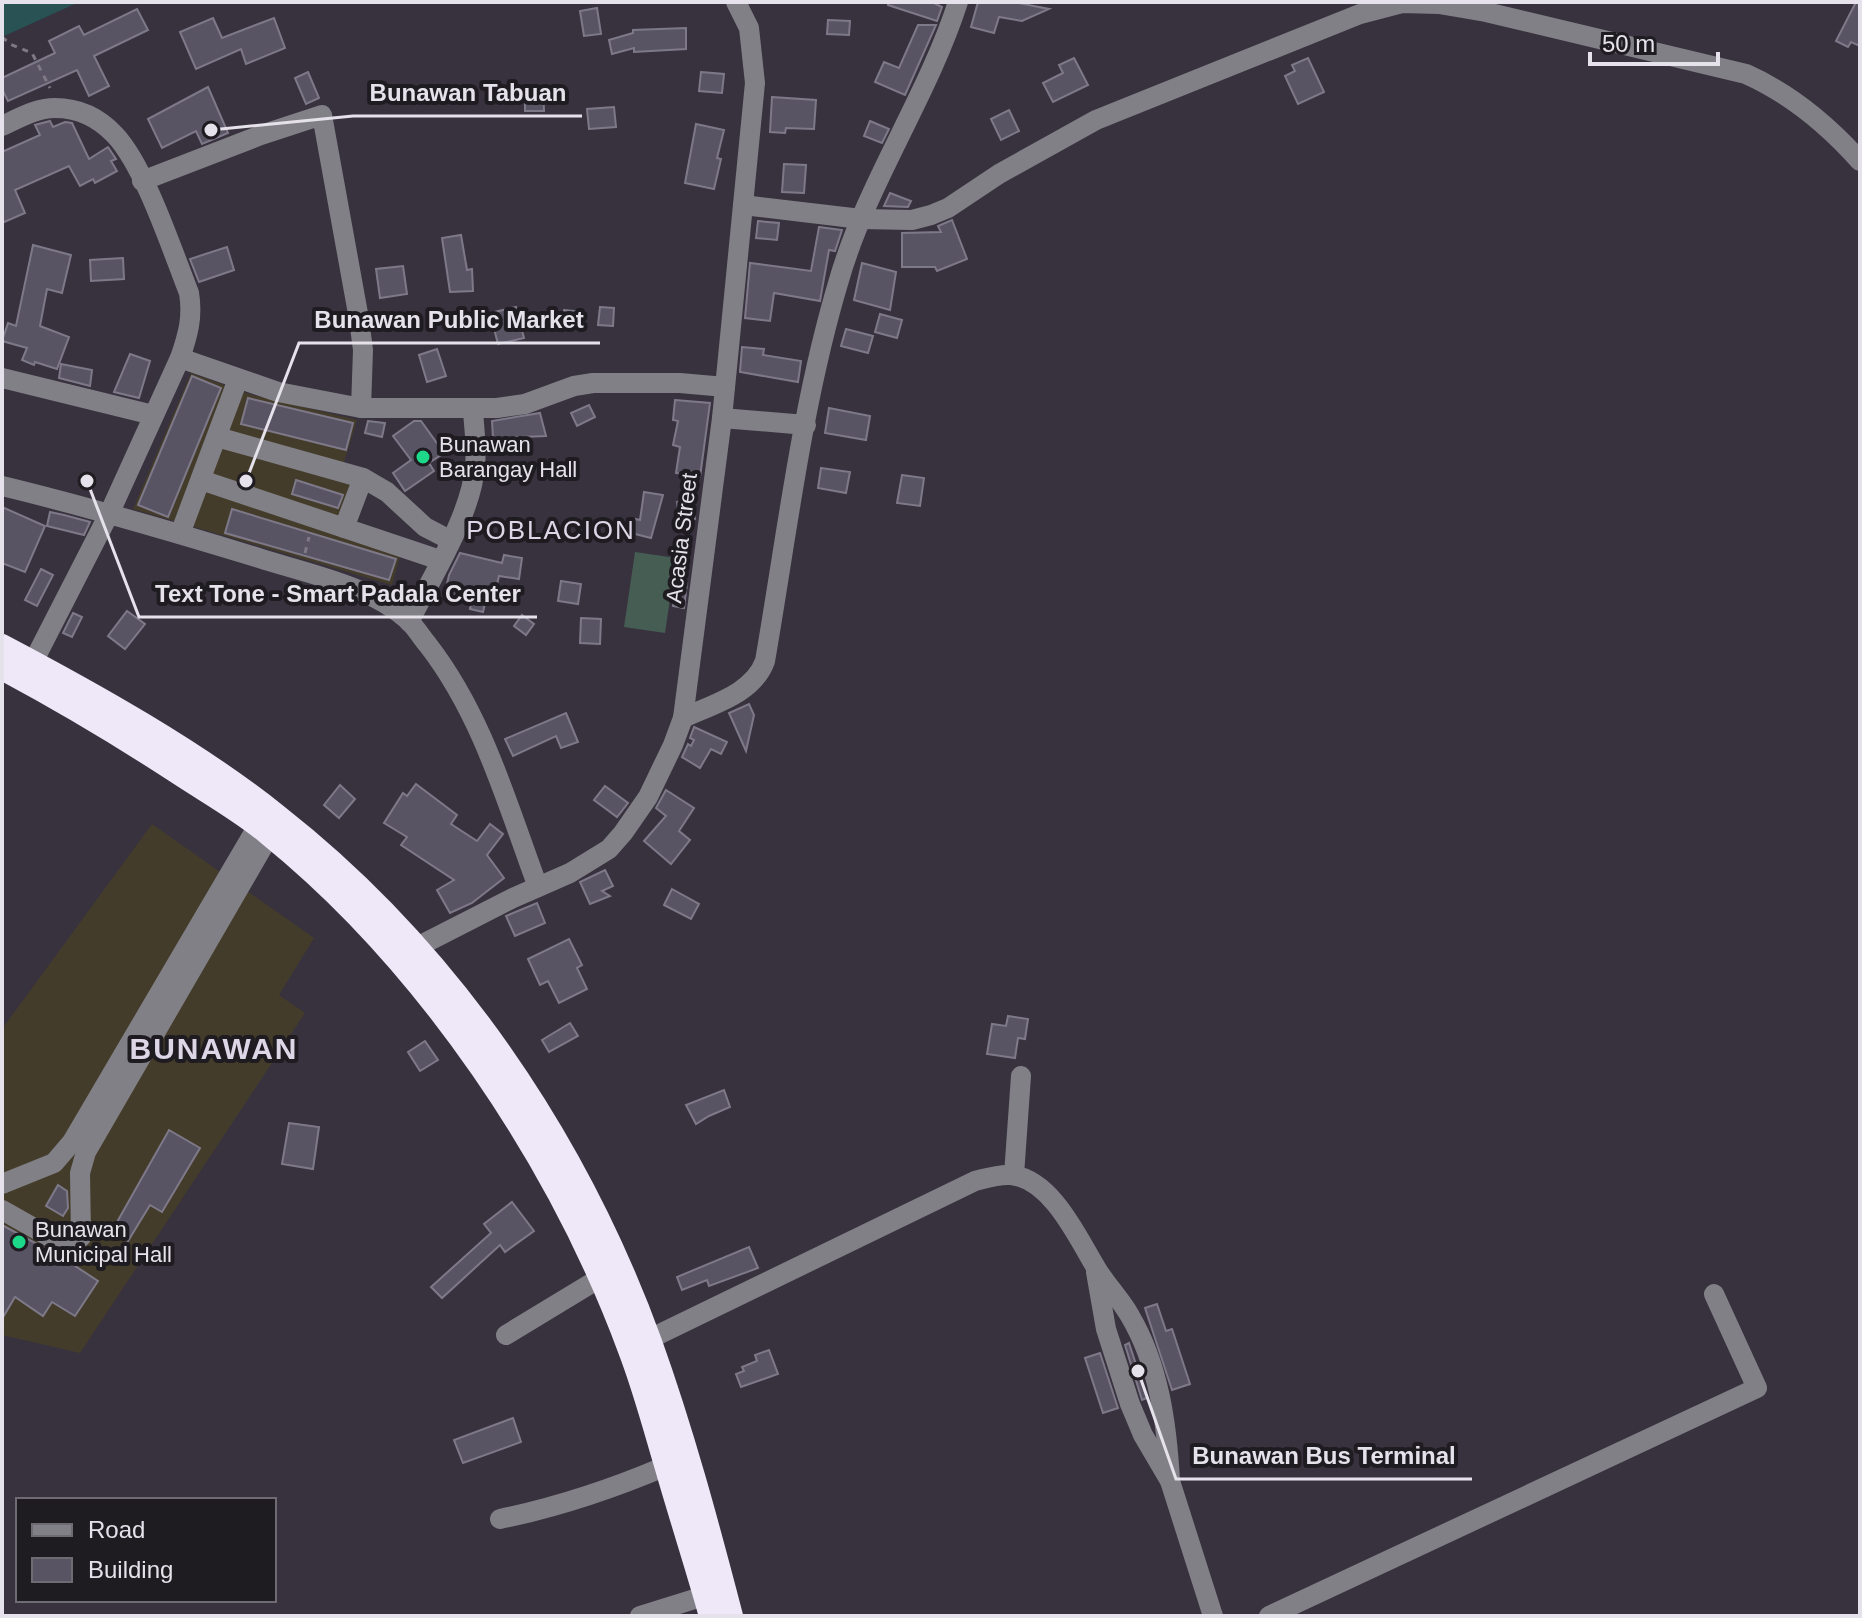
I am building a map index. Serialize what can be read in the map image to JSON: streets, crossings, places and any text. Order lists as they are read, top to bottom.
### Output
{
  "streets": {
    "street": ["Acasia Street"]
  },
  "districts": ["POBLACION", "BUNAWAN"],
  "places": [
    "Bunawan Tabuan",
    "Bunawan Barangay Hall",
    "Text Tone - Smart Padala Center",
    "Bunawan Public Market",
    "Bunawan Municipal Hall",
    "Bunawan Bus Terminal"
  ],
  "legend": ["Road", "Building"],
  "scale_bar": "50 m"
}
